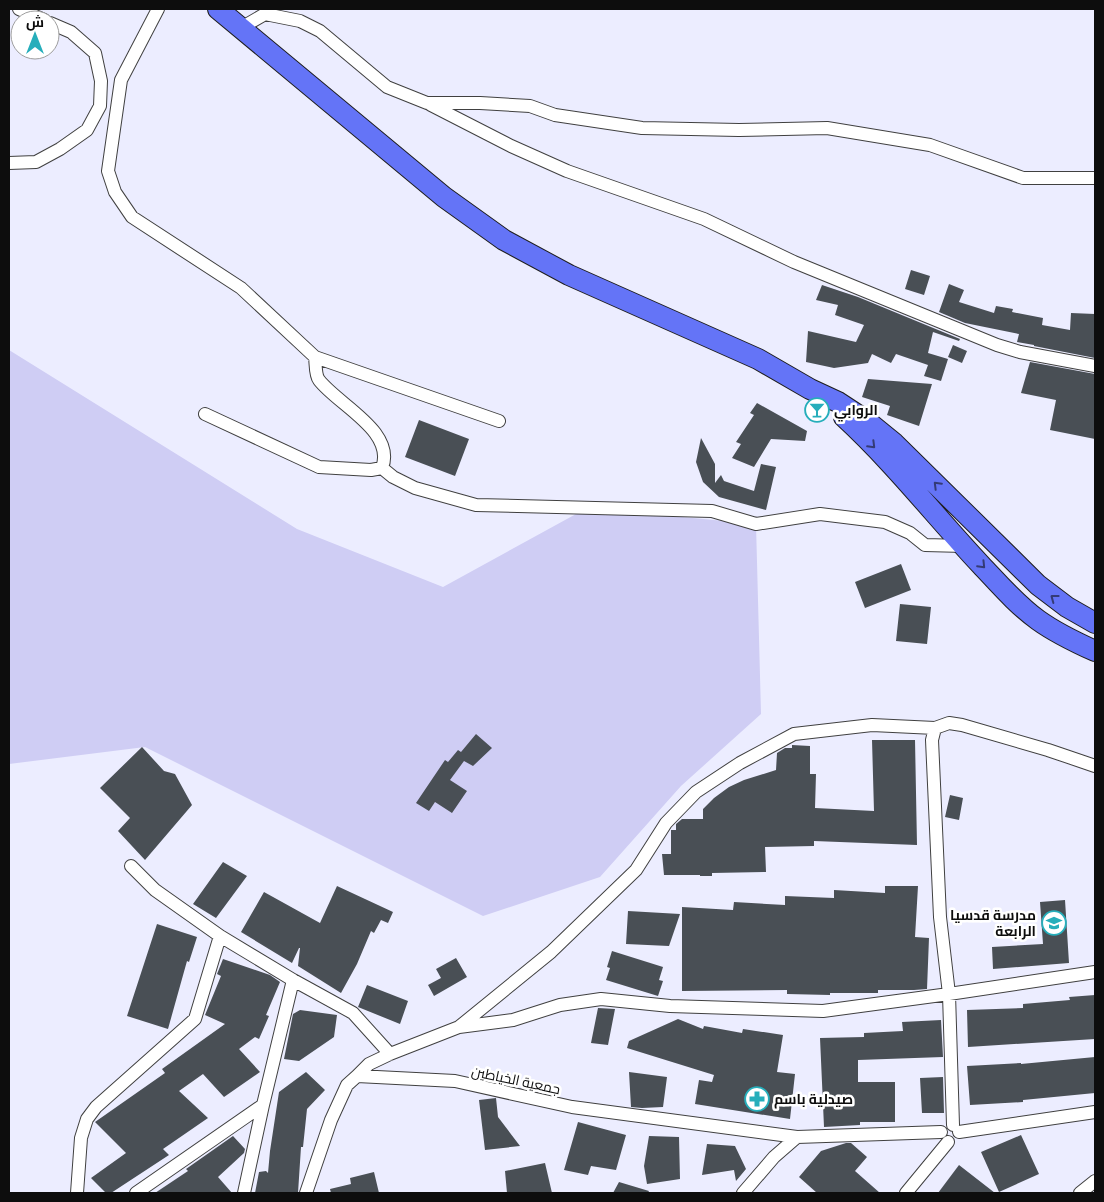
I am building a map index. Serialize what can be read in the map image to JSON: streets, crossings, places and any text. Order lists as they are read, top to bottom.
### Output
{
  "streets": {
    "street": ["جمعية الخياطين"]
  },
  "places": {
    "bar": ["الروابي"],
    "school or university": ["مدرسة قدسيا الرابعة"],
    "pharmacy": ["صيدلية باسم"]
  },
  "north": "top"
}
